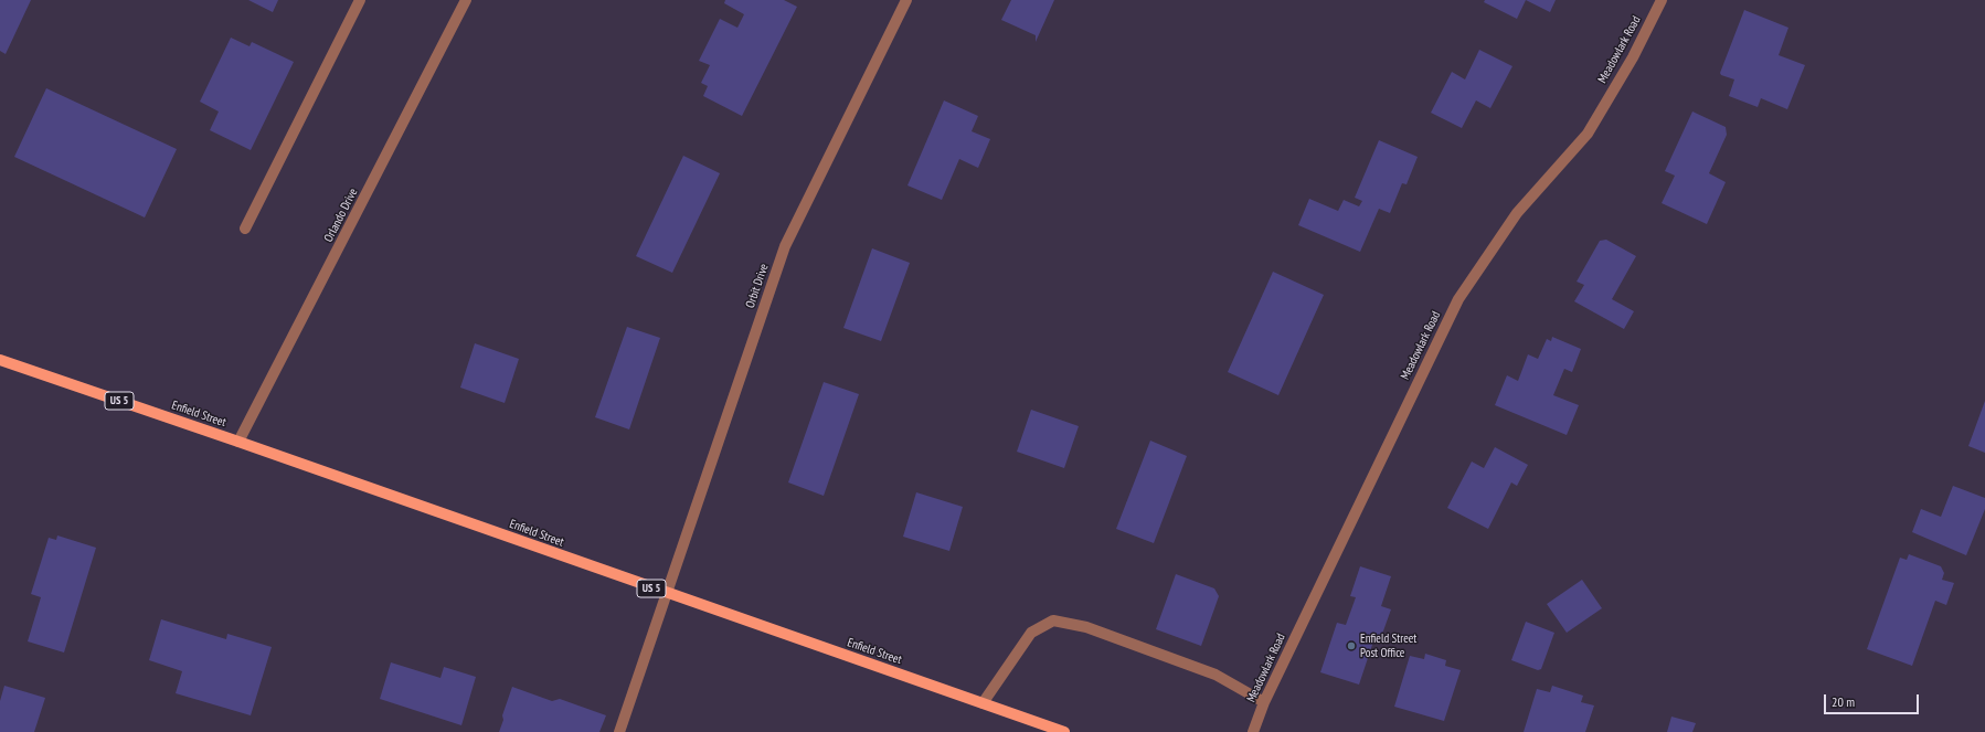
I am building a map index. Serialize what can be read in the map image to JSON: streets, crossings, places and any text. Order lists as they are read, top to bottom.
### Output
{
  "streets": {
    "main road": ["US 5", "Enfield Street"],
    "street": ["Meadowlark Road", "Orlando Drive", "Orbit Drive"]
  },
  "crossings": [
    ["Orlando Drive", "Enfield Street"],
    ["Orbit Drive", "Enfield Street"]
  ],
  "places": ["Enfield Street Post Office"],
  "scale_bar": "20 m"
}
